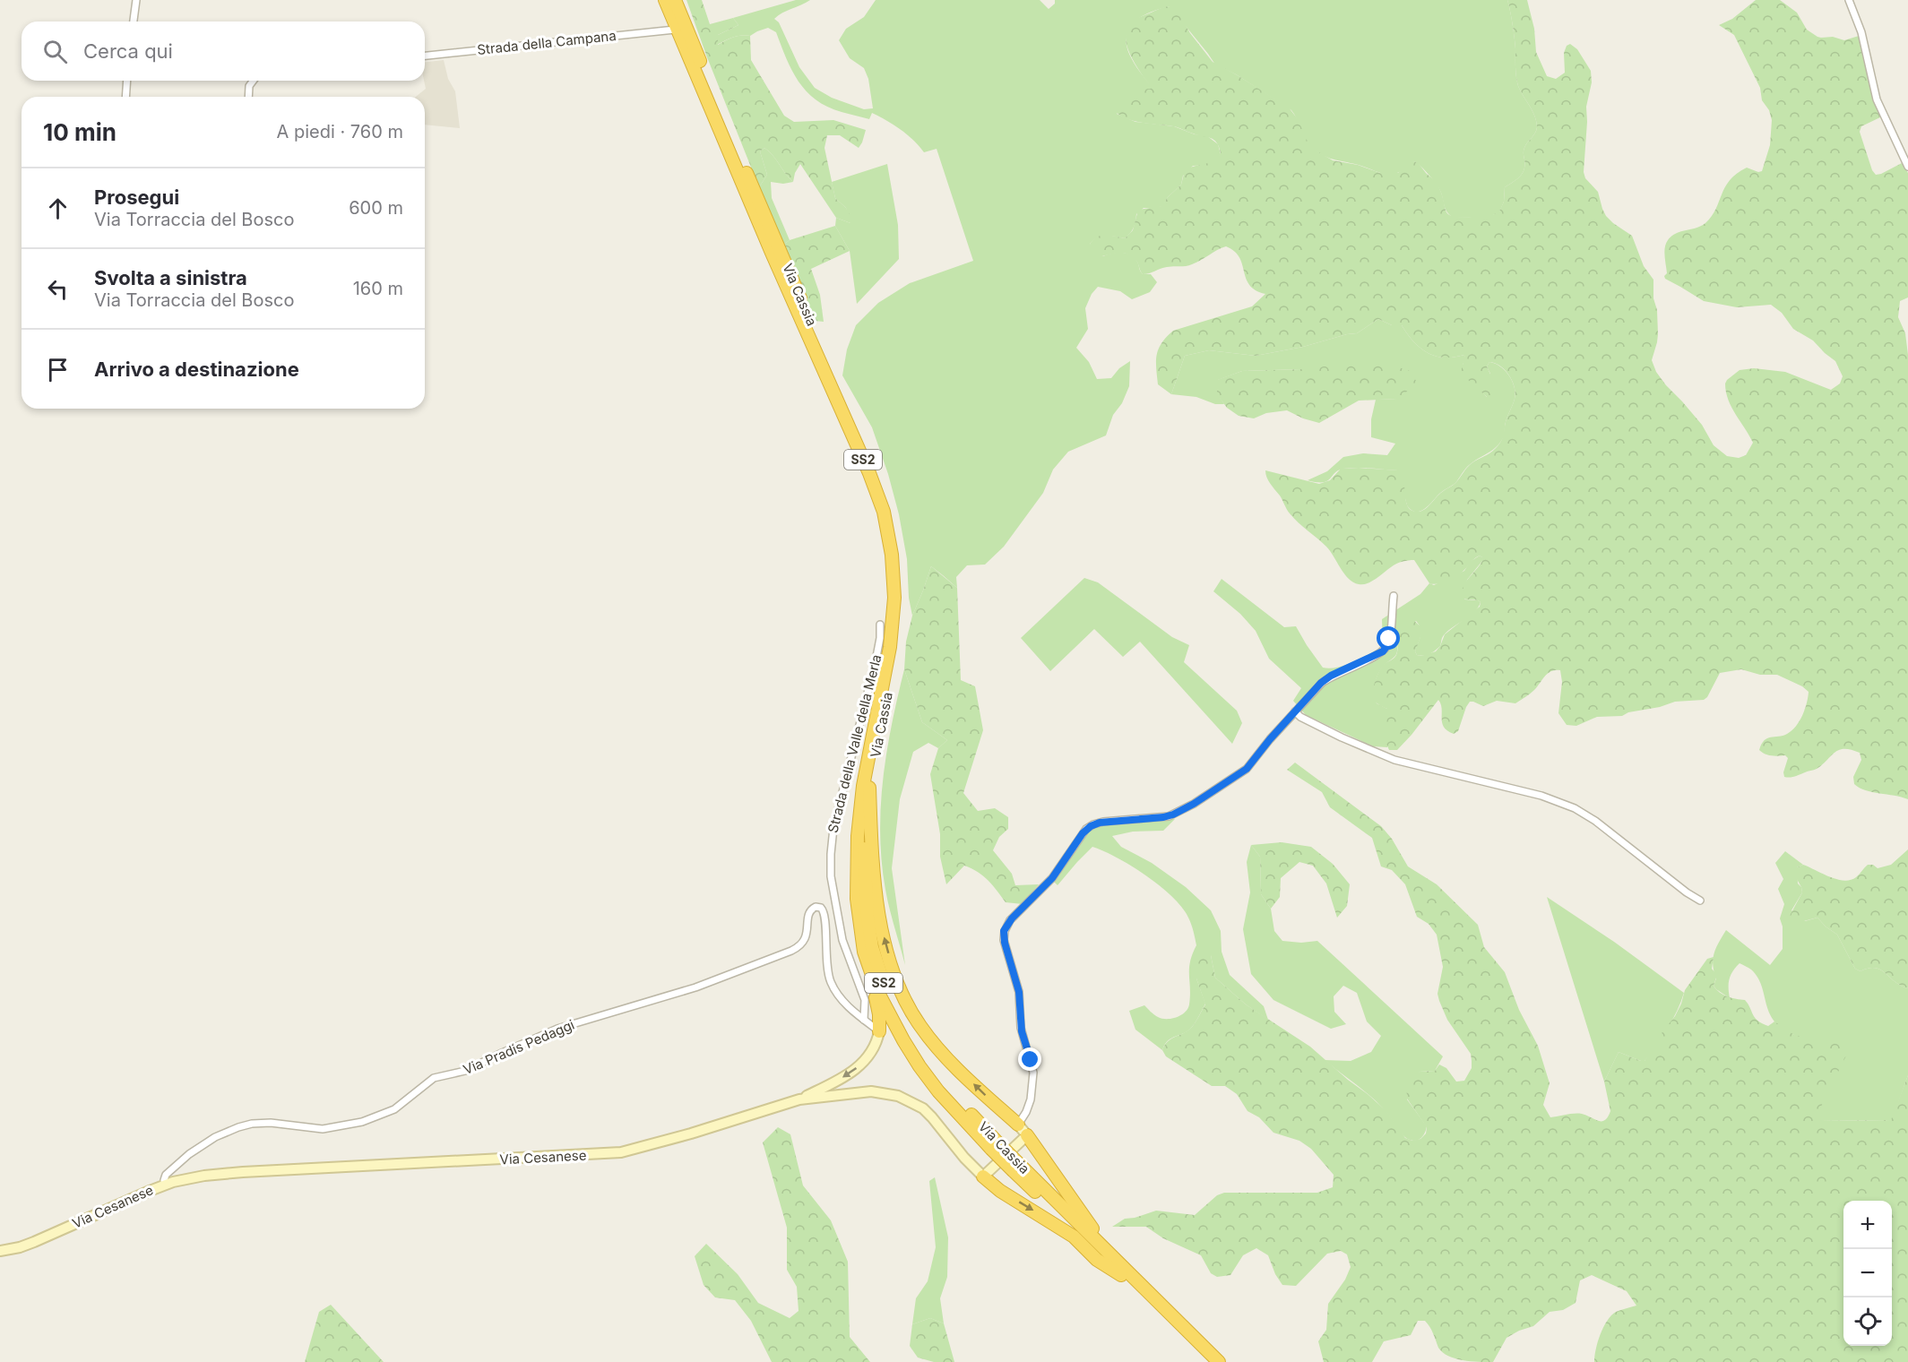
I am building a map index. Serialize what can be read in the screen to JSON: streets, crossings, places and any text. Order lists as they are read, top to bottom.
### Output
{
  "streets": {
    "highway": ["Via Cassia", "SS2"],
    "street": [
      "Strada della Campana",
      "Strada della Valle della Merla",
      "Via Pradis Pedaggi",
      "Via Cesanese"
    ]
  },
  "crossings": [
    ["Strada della Valle della Merla", "Via Pradis Pedaggi"],
    ["Via Pradis Pedaggi", "Via Cesanese"]
  ],
  "page": {
    "search": "Cerca qui",
    "heading": ["10 min", "A piedi · 760 m"],
    "list": [
      ["Prosegui", "Via Torraccia del Bosco", "600 m"],
      ["Svolta a sinistra", "Via Torraccia del Bosco", "160 m"],
      "Arrivo a destinazione"
    ],
    "map_buttons": ["+", "−"]
  }
}
